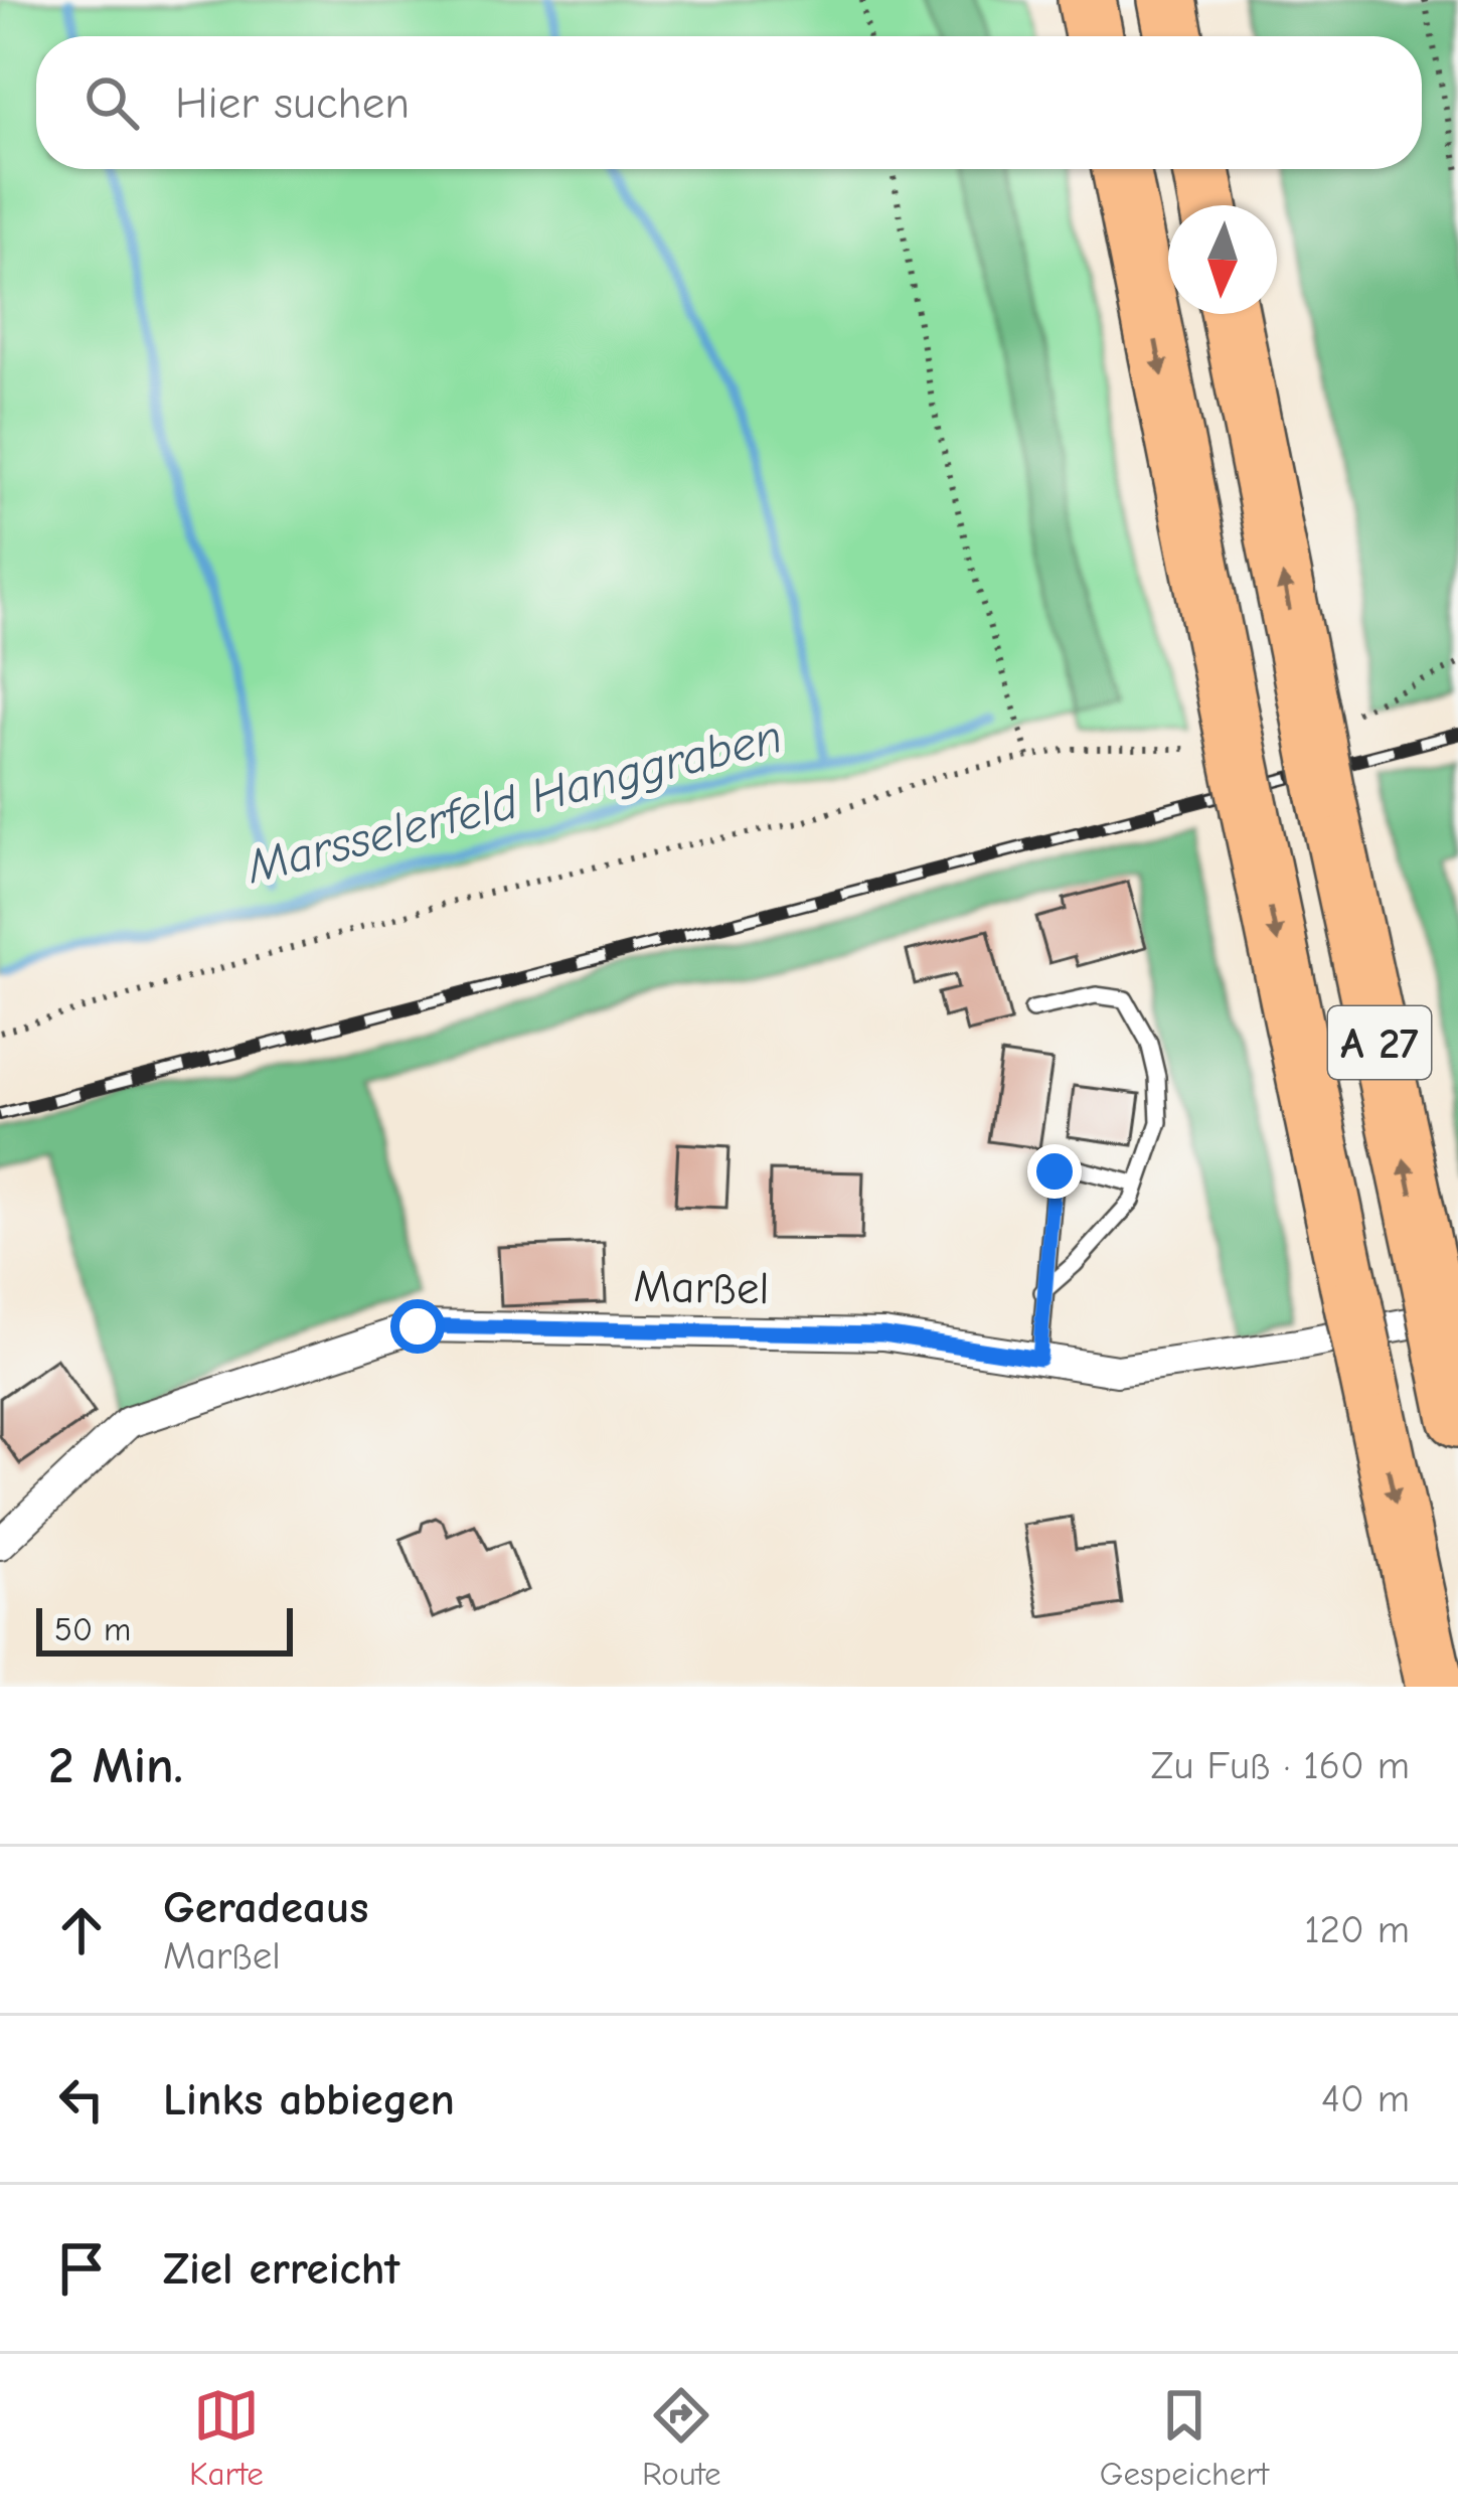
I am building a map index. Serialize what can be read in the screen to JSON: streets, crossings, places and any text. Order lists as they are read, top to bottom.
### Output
{
  "streets": {
    "highway": ["A 27"],
    "street": ["Marßel"]
  },
  "crossings": [
    ["A 27", "Marßel"]
  ],
  "water": ["Marsselerfeld Hanggraben"],
  "scale_bar": "50 m",
  "north": "bottom",
  "page": {
    "search": "Hier suchen",
    "scale": "50 m",
    "heading": ["2 Min.", "Zu Fuß · 160 m"],
    "list": [
      ["Geradeaus", "Marßel", "120 m"],
      ["Links abbiegen", "40 m"],
      "Ziel erreicht"
    ],
    "nav": ["Karte", "Route", "Gespeichert"]
  }
}
